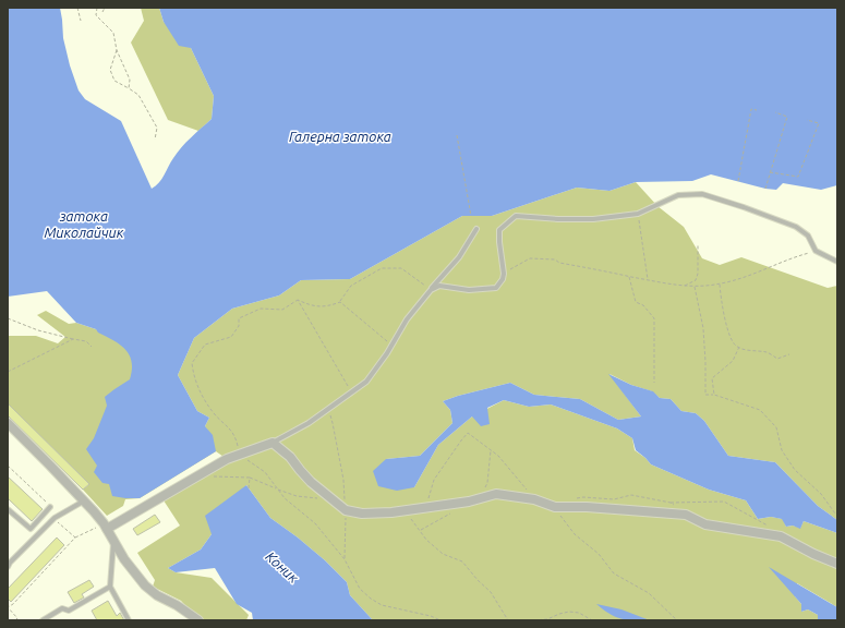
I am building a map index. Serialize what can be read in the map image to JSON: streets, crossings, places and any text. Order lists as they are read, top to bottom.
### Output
{
  "water": ["Галерна затока", "затока Миколайчик", "Коник"]
}
